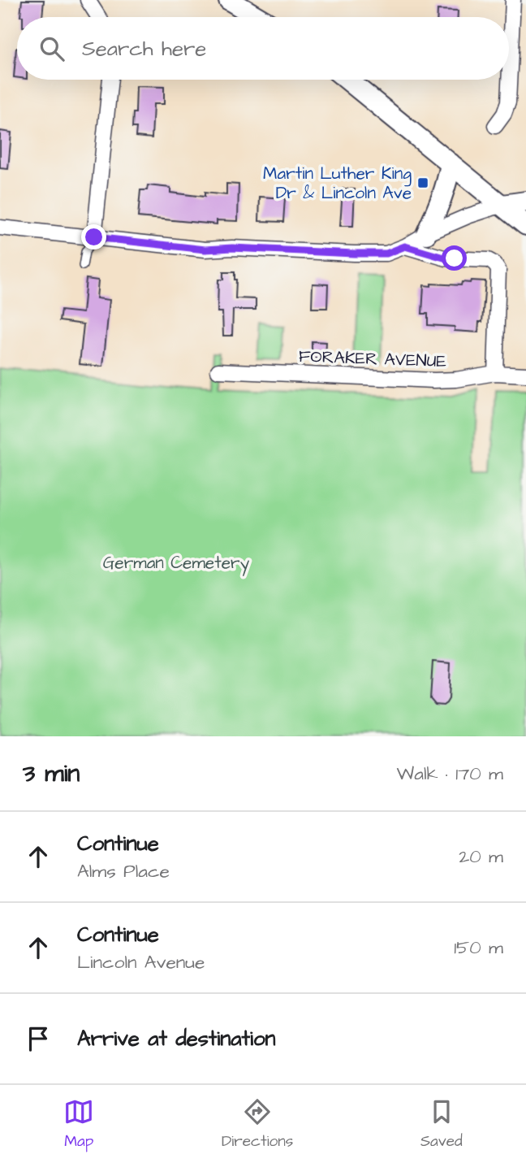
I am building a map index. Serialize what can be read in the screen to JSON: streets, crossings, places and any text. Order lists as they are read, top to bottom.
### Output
{
  "streets": {
    "street": ["FORAKER AVENUE"]
  },
  "parks": ["German Cemetery"],
  "places": {
    "transit": ["Martin Luther King Dr & Lincoln Ave"]
  },
  "page": {
    "search": "Search here",
    "heading": ["3 min", "Walk · 170 m"],
    "list": [
      ["Continue", "Alms Place", "20 m"],
      ["Continue", "Lincoln Avenue", "150 m"],
      "Arrive at destination"
    ],
    "nav": ["Map", "Directions", "Saved"]
  }
}
